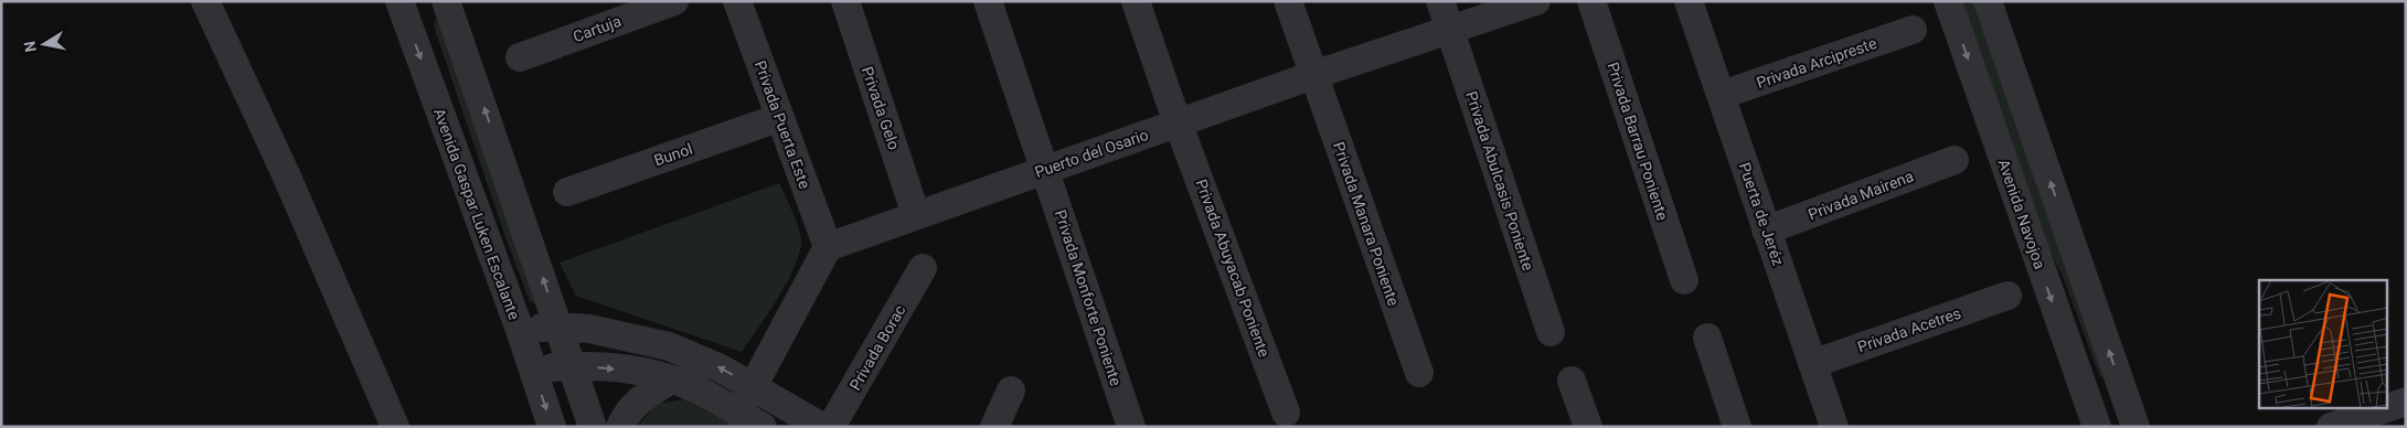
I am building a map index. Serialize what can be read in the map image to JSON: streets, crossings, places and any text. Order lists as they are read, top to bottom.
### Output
{
  "streets": {
    "street": [
      "Cartuja",
      "Privada Arcipreste",
      "Privada Gelo",
      "Privada Puerta Este",
      "Privada Barrau Poniente",
      "Puerto del Osario",
      "Bunol",
      "Privada Abulcasis Poniente",
      "Privada Mairena",
      "Avenida Gaspar Luken Escalante",
      "Puerta de Jeréz",
      "Avenida Navojoa",
      "Privada Manara Poniente",
      "Privada Abuyacab Poniente",
      "Privada Monforte Poniente",
      "Privada Acetres",
      "Privada Borac"
    ]
  },
  "crossings": [
    ["Privada Arcipreste", "Puerta de Jeréz"],
    ["Privada Gelo", "Puerto del Osario"],
    ["Privada Puerta Este", "Puerto del Osario"],
    ["Privada Puerta Este", "Bunol"],
    ["Puerto del Osario", "Privada Abulcasis Poniente"],
    ["Puerto del Osario", "Privada Manara Poniente"],
    ["Puerto del Osario", "Privada Abuyacab Poniente"],
    ["Puerto del Osario", "Privada Monforte Poniente"],
    ["Privada Mairena", "Puerta de Jeréz"],
    ["Puerta de Jeréz", "Privada Acetres"]
  ],
  "north": "left"
}
